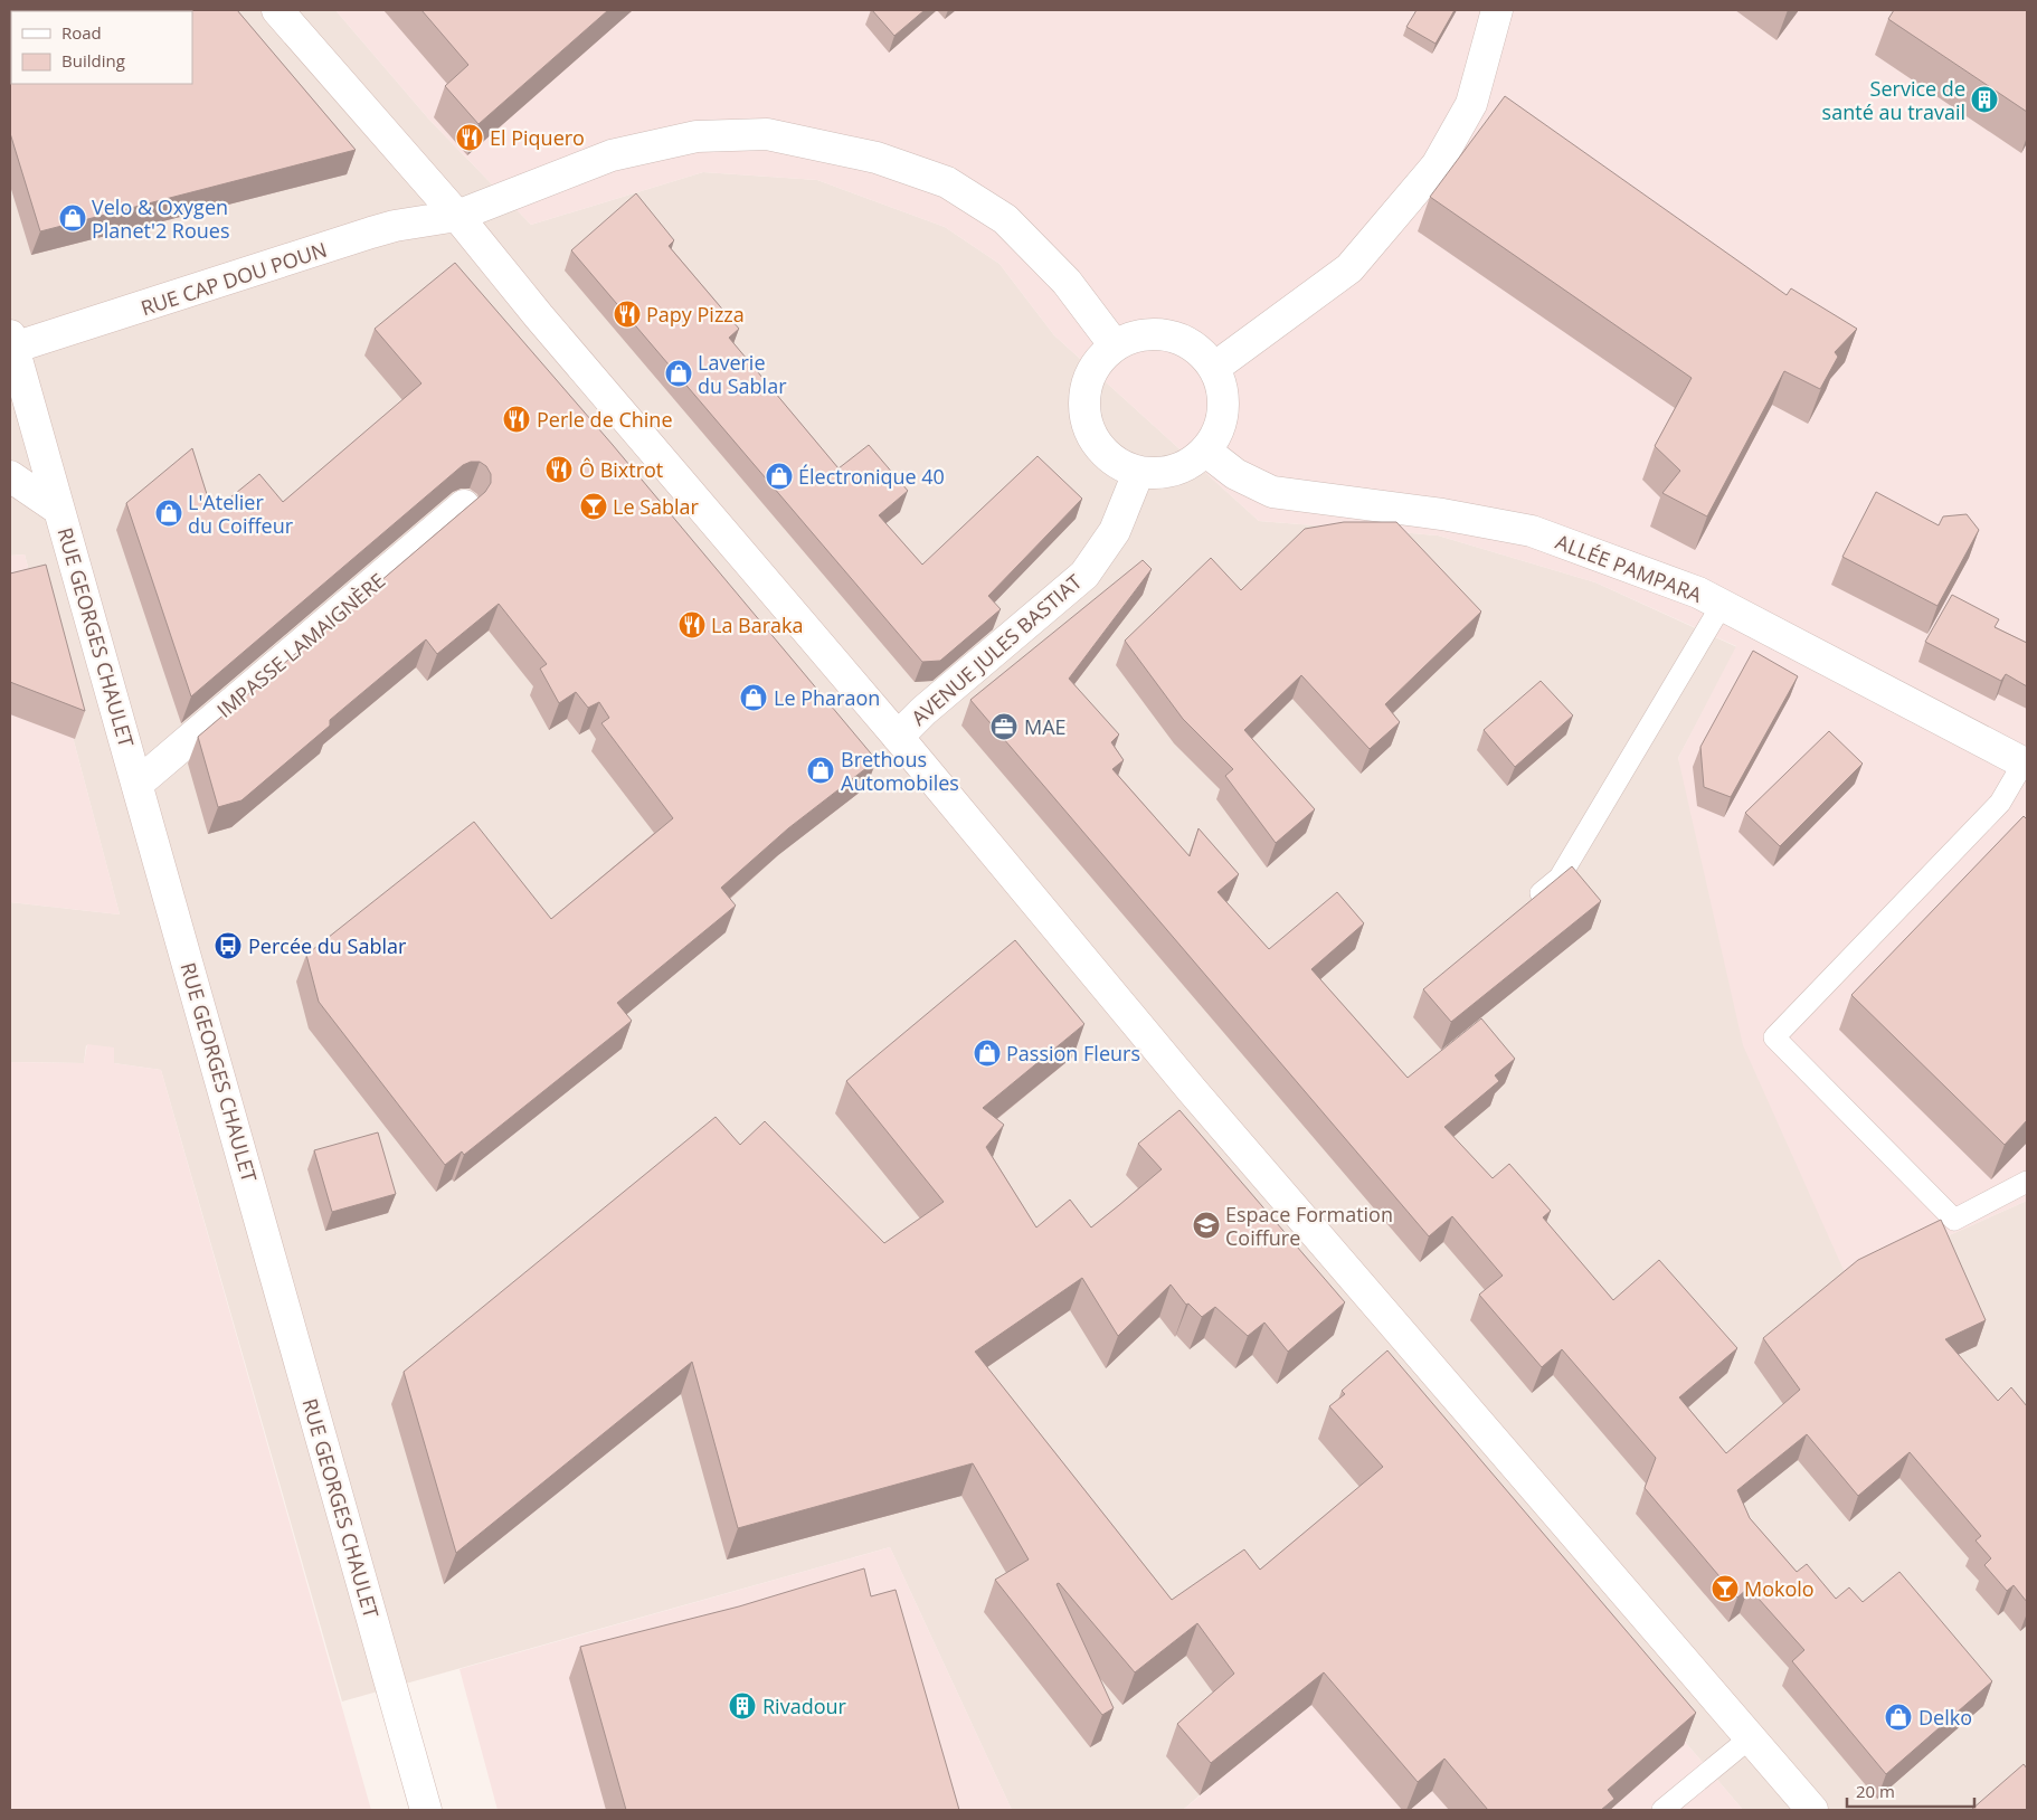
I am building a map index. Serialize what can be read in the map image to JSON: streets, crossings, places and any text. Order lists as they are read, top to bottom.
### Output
{
  "streets": {
    "main road": [
      "RUE CAP DOU POUN",
      "ALLÉE PAMPARA",
      "RUE GEORGES CHAULET",
      "IMPASSE LAMAIGNÈRE",
      "AVENUE JULES BASTIAT"
    ]
  },
  "crossings": [
    ["RUE CAP DOU POUN", "ALLÉE PAMPARA"],
    ["RUE CAP DOU POUN", "RUE GEORGES CHAULET"],
    ["RUE CAP DOU POUN", "AVENUE JULES BASTIAT"],
    ["ALLÉE PAMPARA", "AVENUE JULES BASTIAT"],
    ["RUE GEORGES CHAULET", "IMPASSE LAMAIGNÈRE"]
  ],
  "places": {
    "building": ["Service de santé au travail", "Rivadour"],
    "restaurant": [
      "El Piquero",
      "Papy Pizza",
      "Perle de Chine",
      "Ô Bixtrot",
      "La Baraka"
    ],
    "shop": [
      "Velo & Oxygen Planet'2 Roues",
      "Laverie du Sablar",
      "Électronique 40",
      "L'Atelier du Coiffeur",
      "Le Pharaon",
      "Brethous Automobiles",
      "Passion Fleurs",
      "Delko"
    ],
    "bar": ["Le Sablar", "Mokolo"],
    "office": ["MAE"],
    "bus stop": ["Percée du Sablar"],
    "school or university": ["Espace Formation Coiffure"]
  },
  "legend": ["Road", "Building"],
  "scale_bar": "20 m"
}
